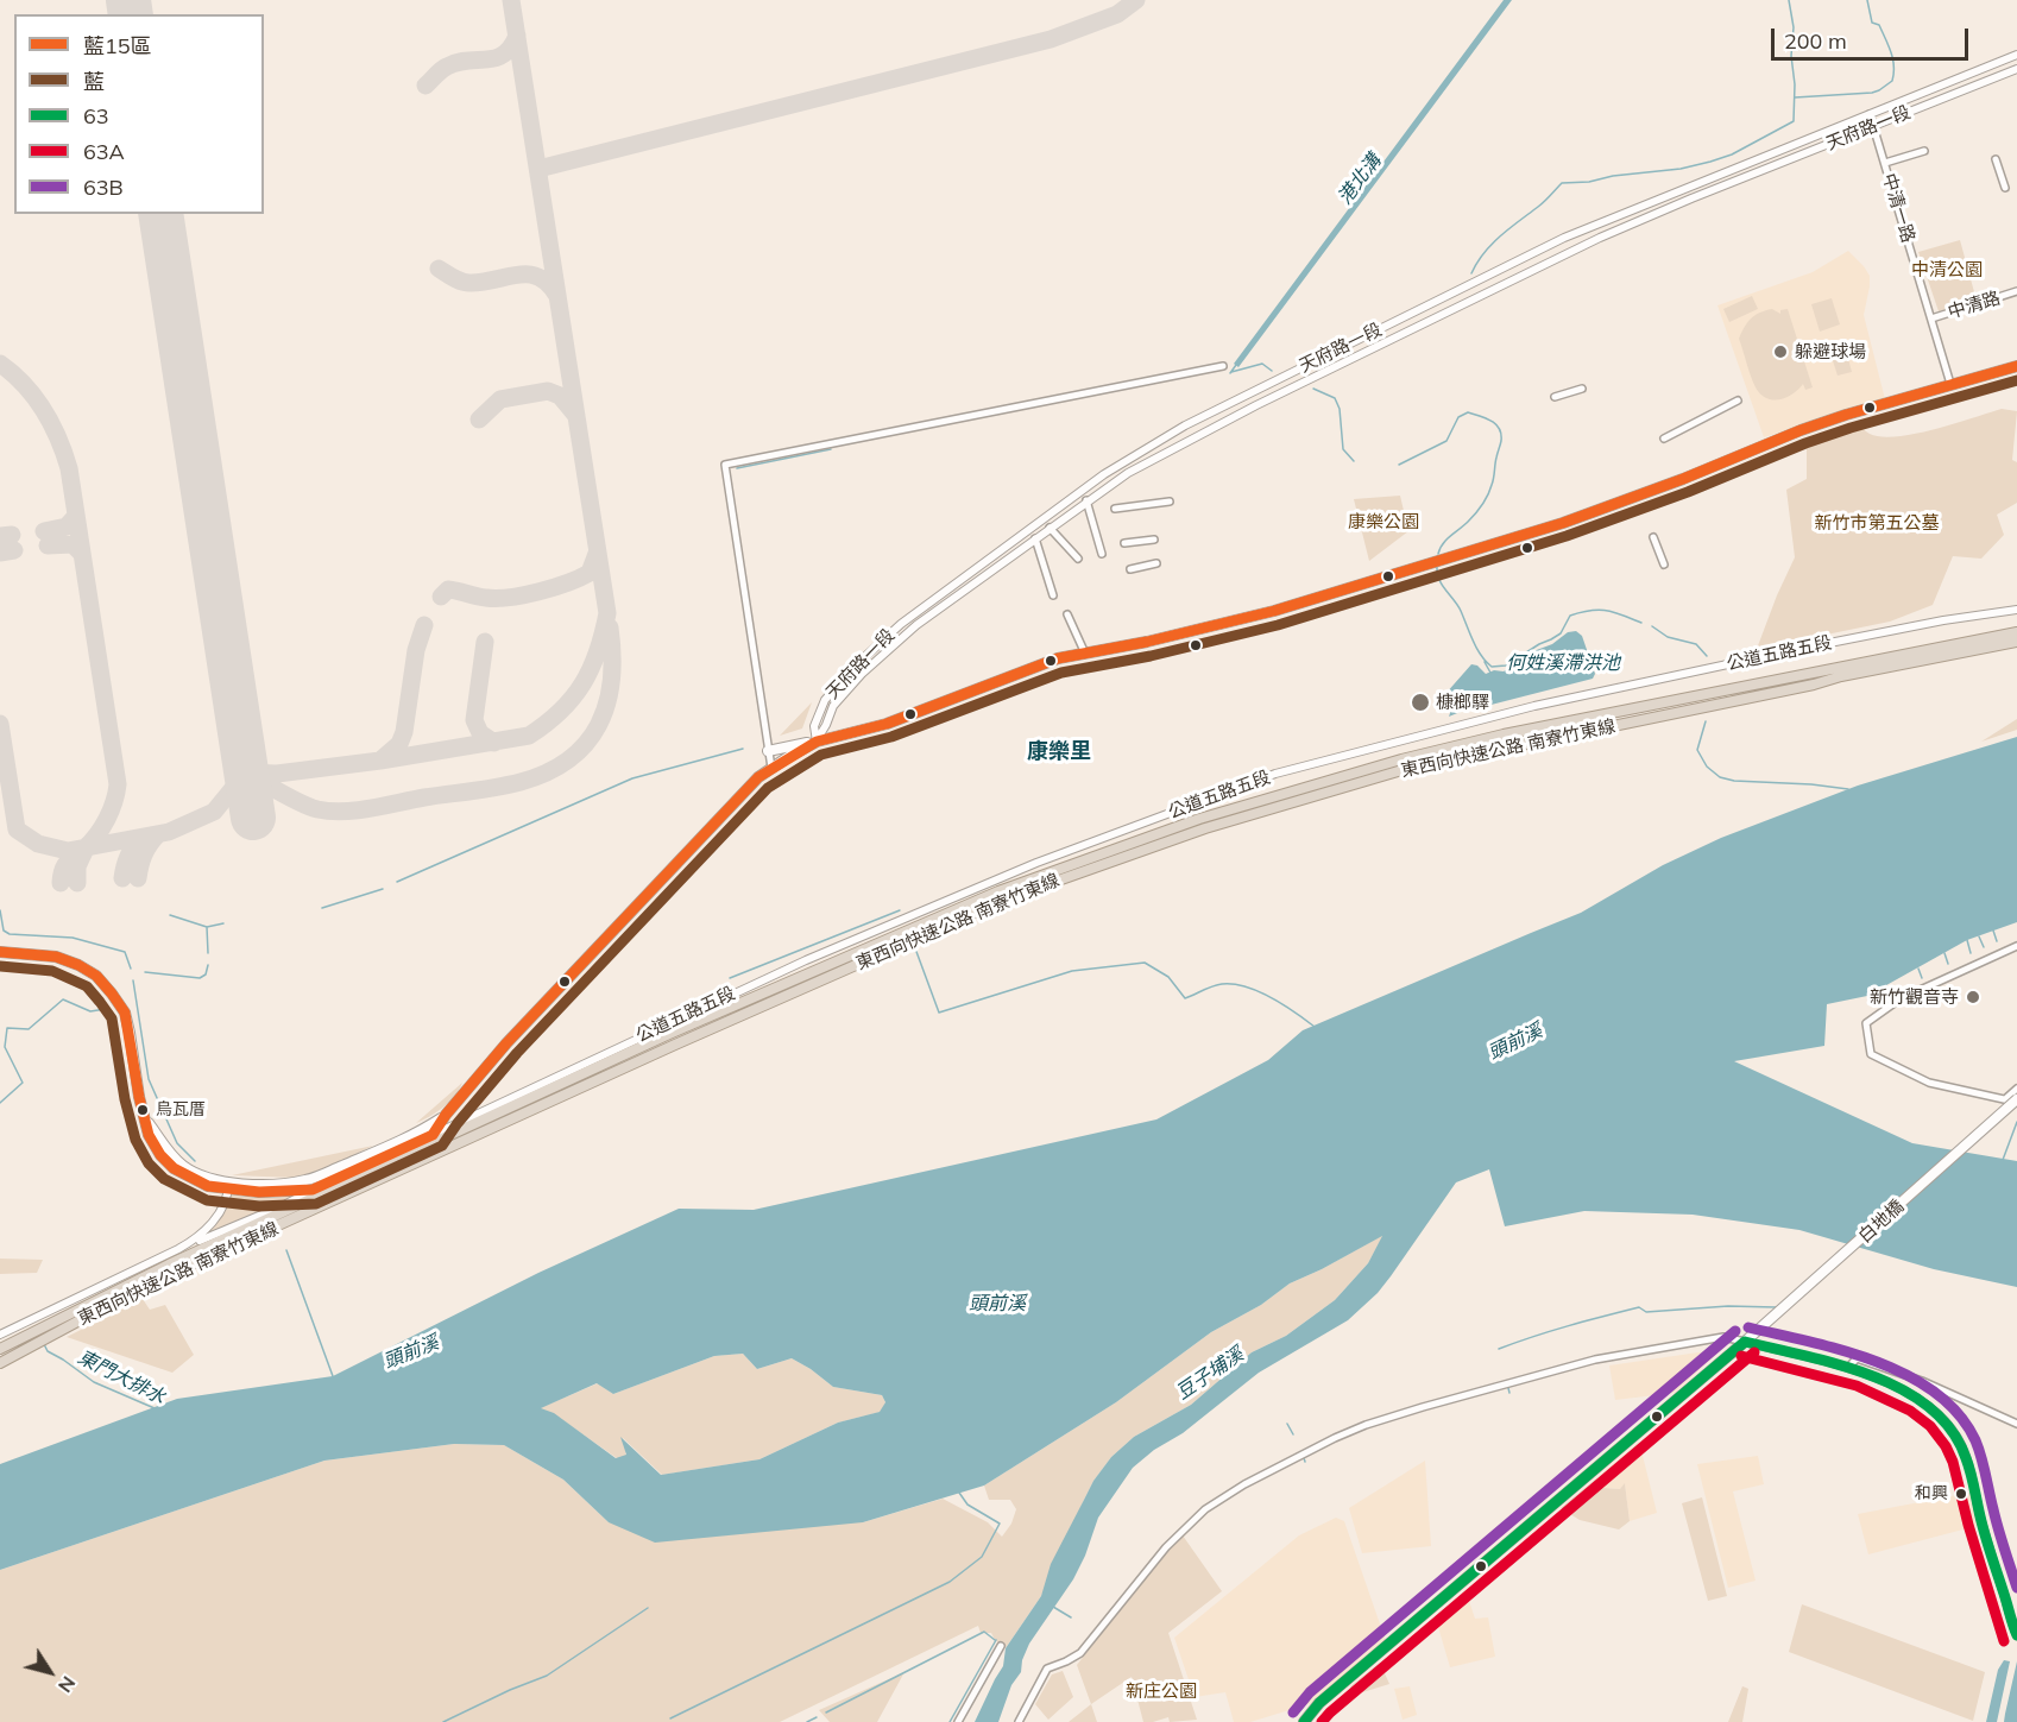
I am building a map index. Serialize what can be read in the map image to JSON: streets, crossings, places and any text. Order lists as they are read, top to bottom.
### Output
{
  "streets": {
    "highway": ["東西向快速公路 南寮竹東線"],
    "main road": ["白地橋"],
    "street": [
      "天府路一段",
      "中清一路",
      "中清路",
      "公道五路五段"
    ]
  },
  "crossings": [
    ["天府路一段", "中清一路"],
    ["中清一路", "中清路"]
  ],
  "districts": ["康樂里"],
  "water": [
    "港北溝",
    "何姓溪滯洪池",
    "頭前溪",
    "豆子埔溪",
    "東門大排水"
  ],
  "parks": [
    "中清公園",
    "康樂公園",
    "新竹市第五公墓",
    "新庄公園"
  ],
  "places": [
    "躲避球場",
    "槺榔驛",
    "新竹觀音寺",
    "烏瓦厝",
    "和興"
  ],
  "lines": [
    "transit line 藍15區",
    "transit line 藍",
    "transit line 63B",
    "transit line 63",
    "transit line 63A"
  ],
  "legend": [
    "藍15區",
    "藍",
    "63",
    "63A",
    "63B"
  ],
  "scale_bar": "200 m",
  "north": "bottom right"
}
